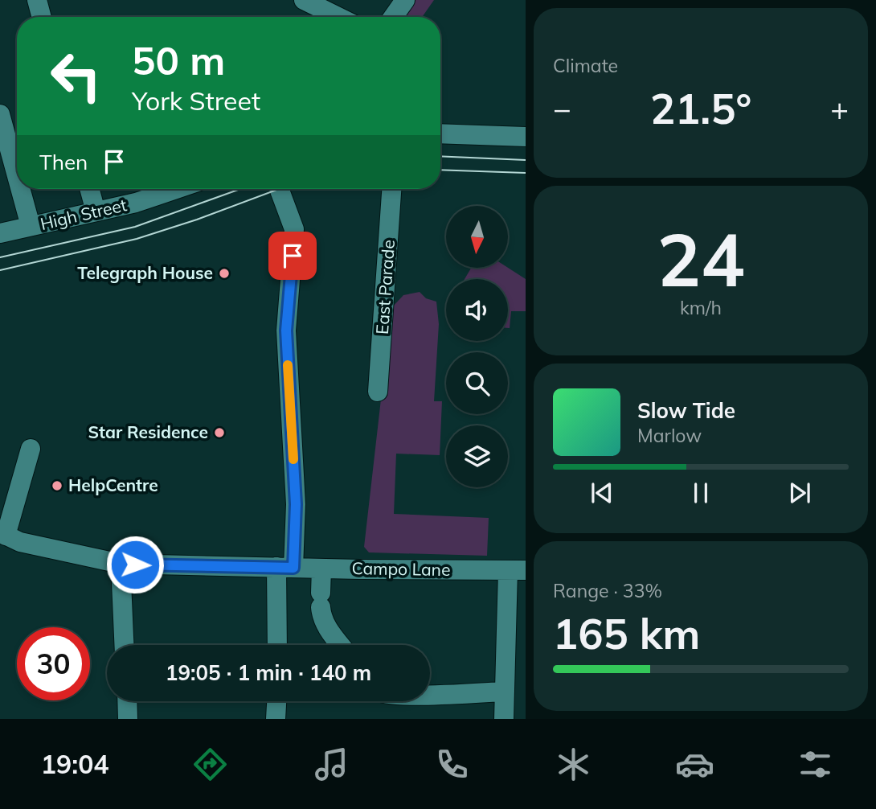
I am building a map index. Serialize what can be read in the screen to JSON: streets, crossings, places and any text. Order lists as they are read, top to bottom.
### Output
{
  "streets": {
    "street": ["High Street", "East Parade", "Campo Lane"]
  },
  "places": ["Telegraph House", "Star Residence", "HelpCentre"],
  "north": "bottom",
  "page": {
    "tile": [
      "Climate",
      ["24", "km/h"],
      ["Range · 33%", "165 km"]
    ],
    "turn": ["50 m", "York Street"],
    "heat": ["−", "21.5°", "+"],
    "then": "Then",
    "song": ["Slow Tide", "Marlow"],
    "limit": "30",
    "trip": "19:05 · 1 min · 140 m",
    "tabs": "19:04"
  }
}
